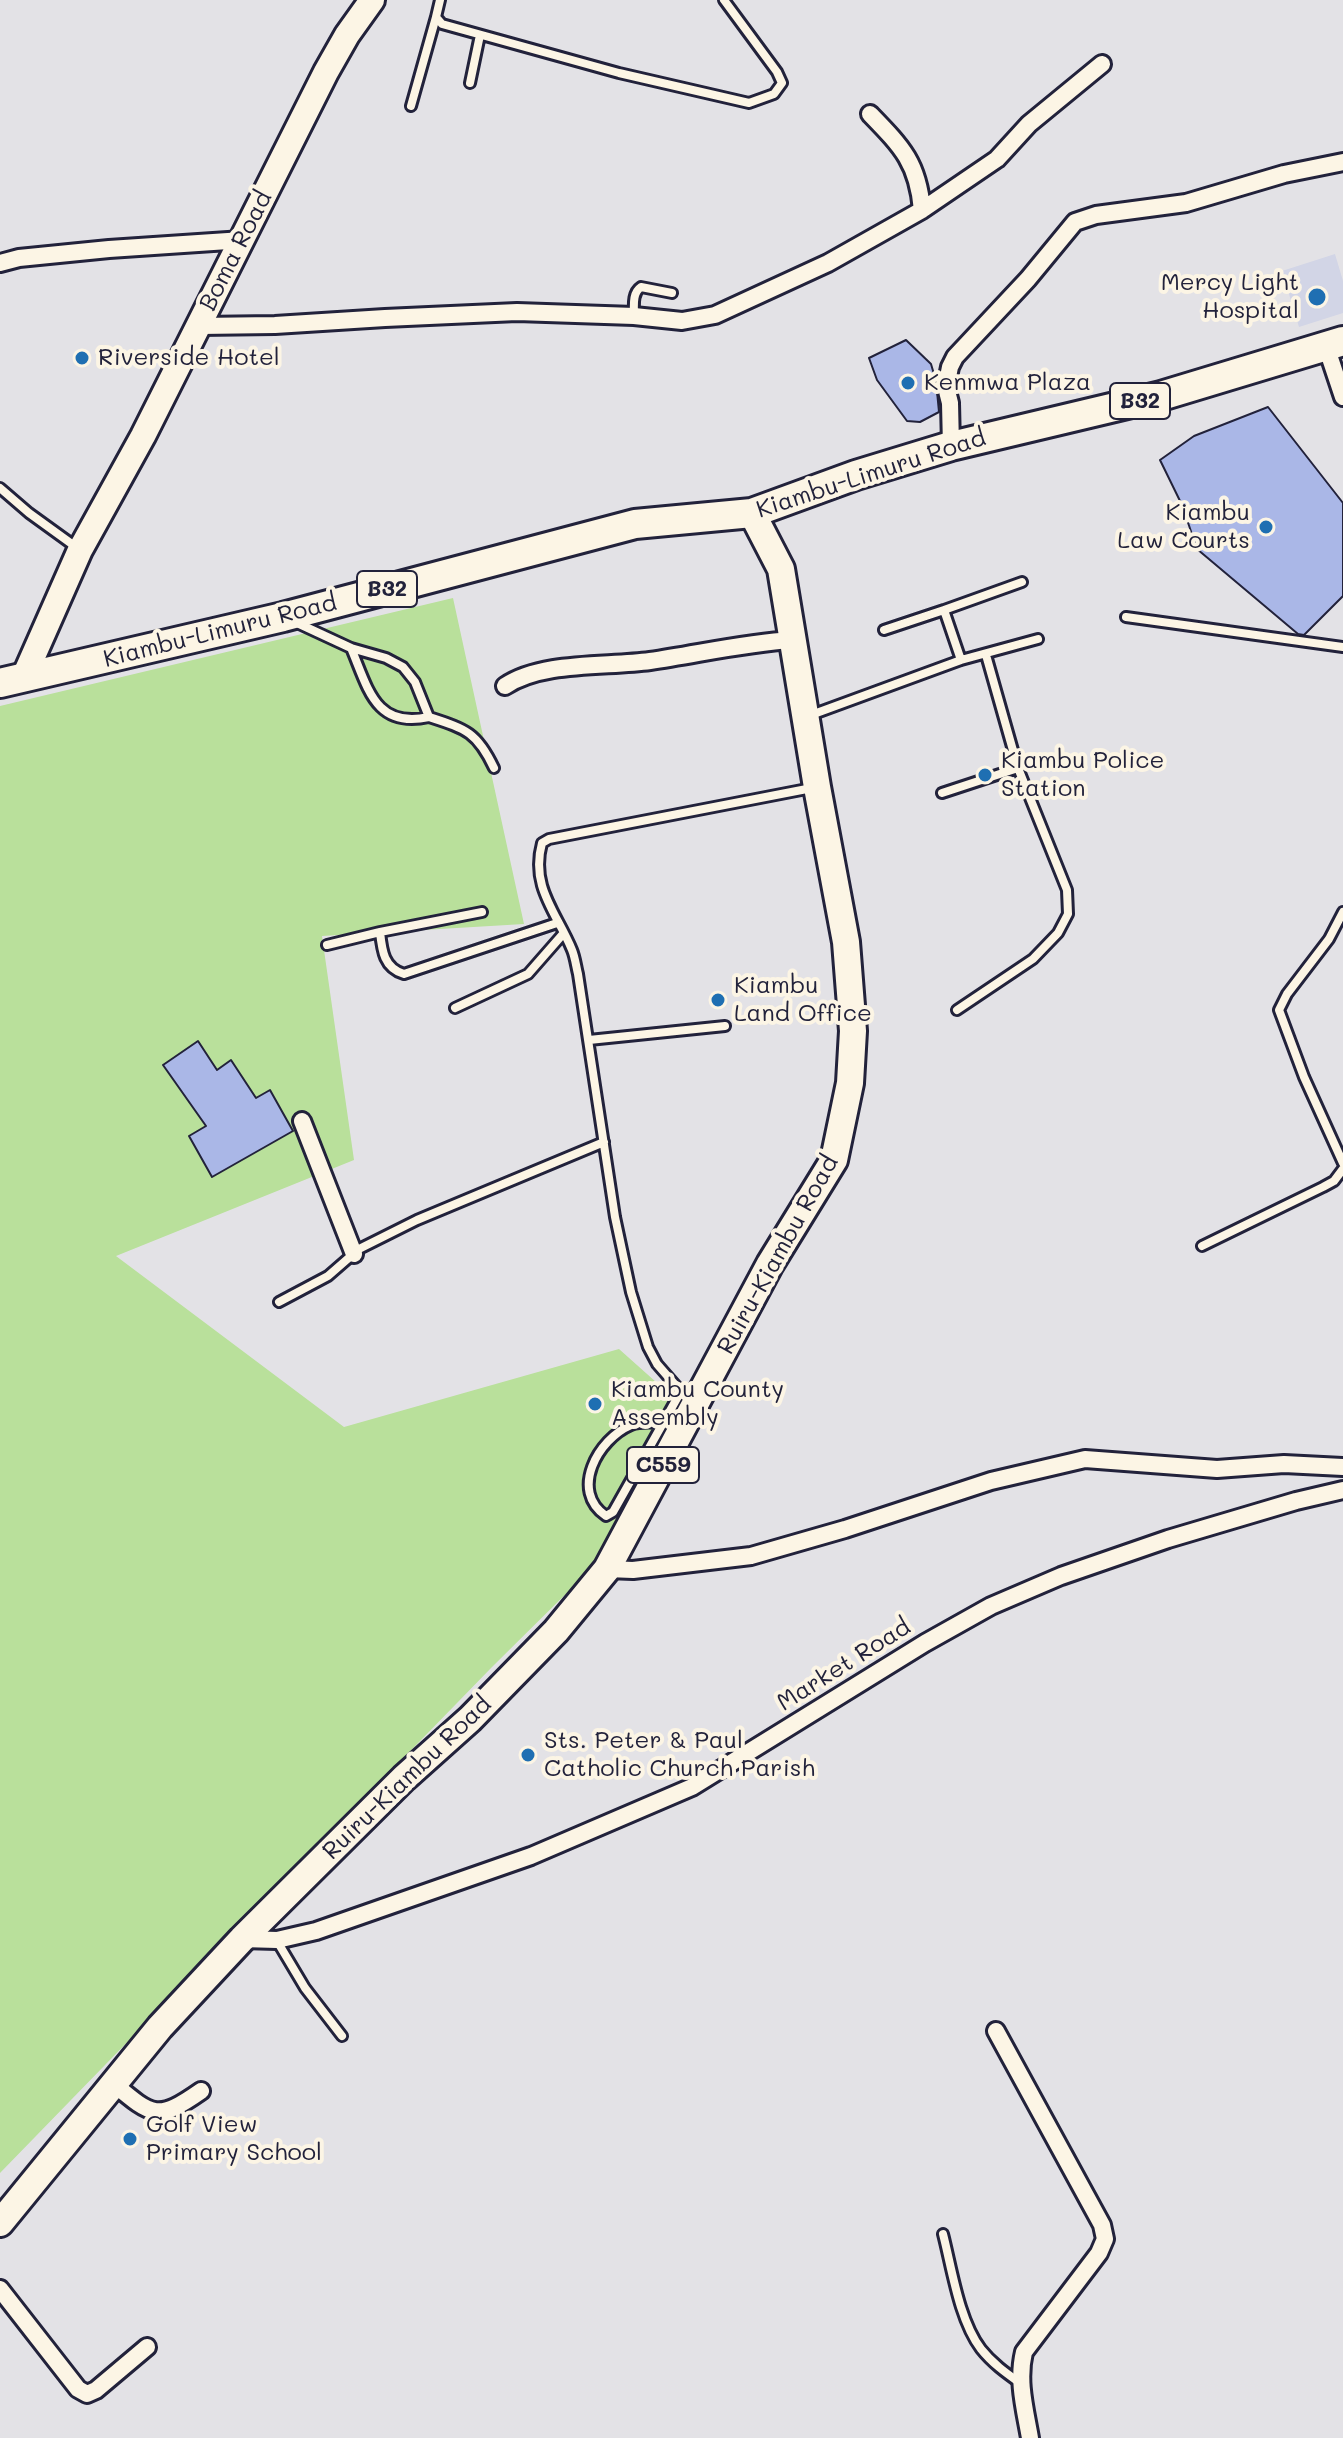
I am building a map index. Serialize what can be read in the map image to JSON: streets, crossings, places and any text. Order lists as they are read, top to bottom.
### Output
{
  "streets": {
    "highway": ["B32", "Kiambu-Limuru Road"],
    "main road": ["Boma Road", "Ruiru-Kiambu Road", "C559"],
    "street": ["Market Road"]
  },
  "crossings": [
    ["Boma Road", "Kiambu-Limuru Road"],
    ["Kiambu-Limuru Road", "Ruiru-Kiambu Road"],
    ["Ruiru-Kiambu Road", "Market Road"]
  ],
  "places": [
    "Mercy Light Hospital",
    "Riverside Hotel",
    "Kenmwa Plaza",
    "Kiambu Law Courts",
    "Kiambu Police Station",
    "Kiambu Land Office",
    "Kiambu County Assembly",
    "Sts. Peter & Paul Catholic Church Parish",
    "Golf View Primary School"
  ]
}
